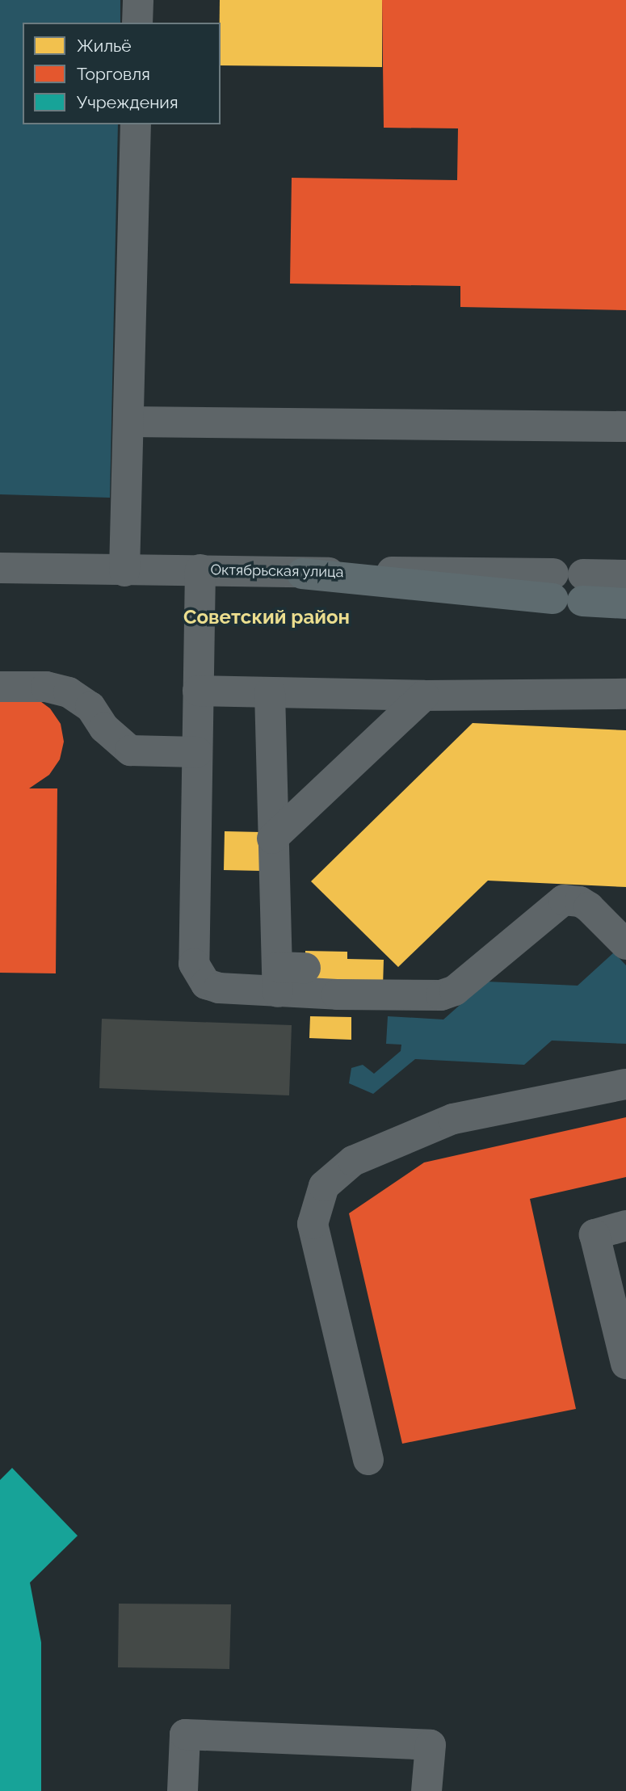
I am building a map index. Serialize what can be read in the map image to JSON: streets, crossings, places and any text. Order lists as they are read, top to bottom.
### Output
{
  "streets": {
    "street": ["Октябрьская улица"]
  },
  "districts": ["Советский район"],
  "legend": ["Жильё", "Торговля", "Учреждения"]
}
